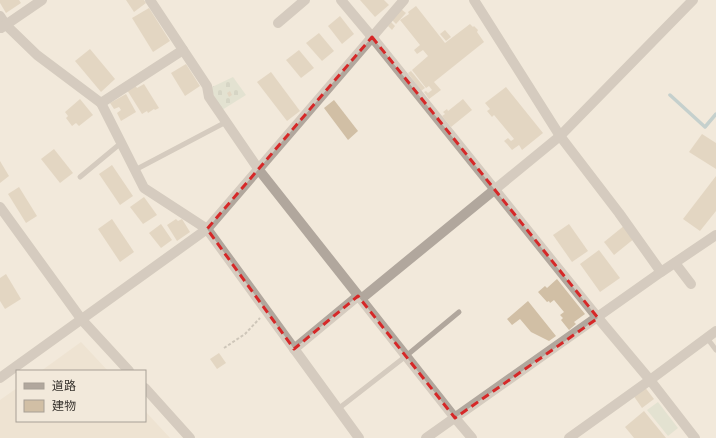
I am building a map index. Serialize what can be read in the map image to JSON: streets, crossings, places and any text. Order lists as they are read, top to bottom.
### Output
{
  "legend": ["道路", "建物"]
}
